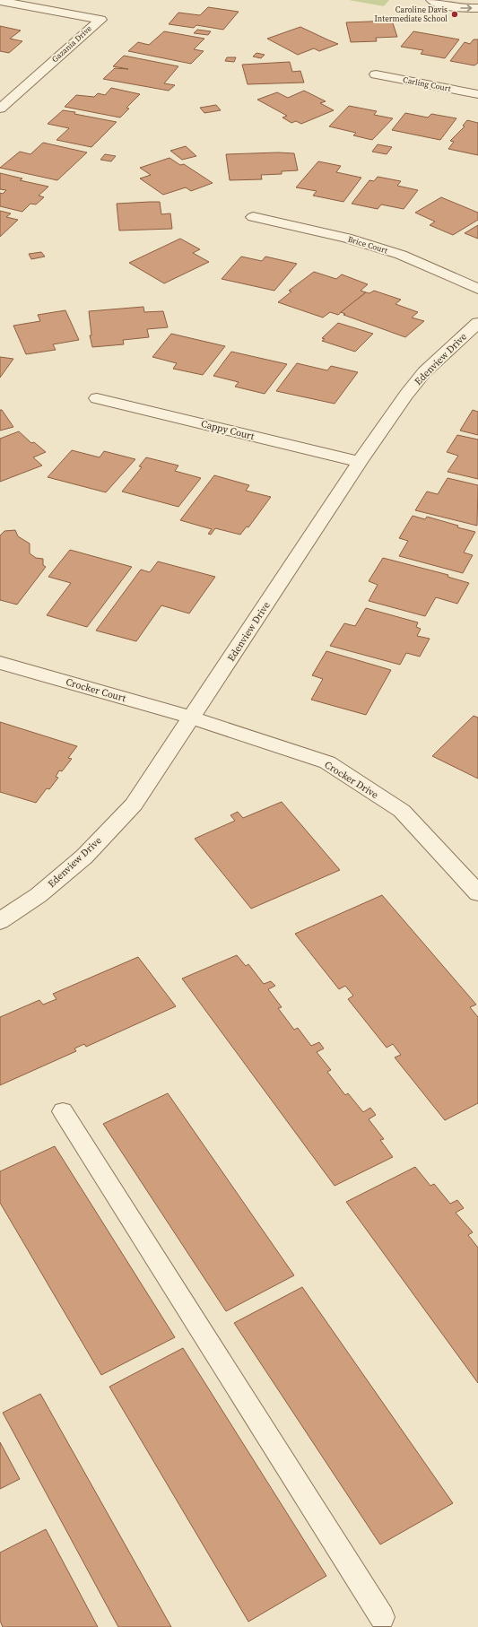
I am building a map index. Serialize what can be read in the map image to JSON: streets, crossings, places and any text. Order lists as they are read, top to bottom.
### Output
{
  "streets": {
    "street": [
      "Gazania Drive",
      "Carling Court",
      "Brice Court",
      "Edenview Drive",
      "Cappy Court",
      "Crocker Court",
      "Crocker Drive"
    ]
  },
  "crossings": [
    ["Edenview Drive", "Cappy Court"],
    ["Edenview Drive", "Crocker Court"],
    ["Edenview Drive", "Crocker Drive"],
    ["Crocker Court", "Crocker Drive"]
  ],
  "places": ["Caroline Davis Intermediate School"]
}
